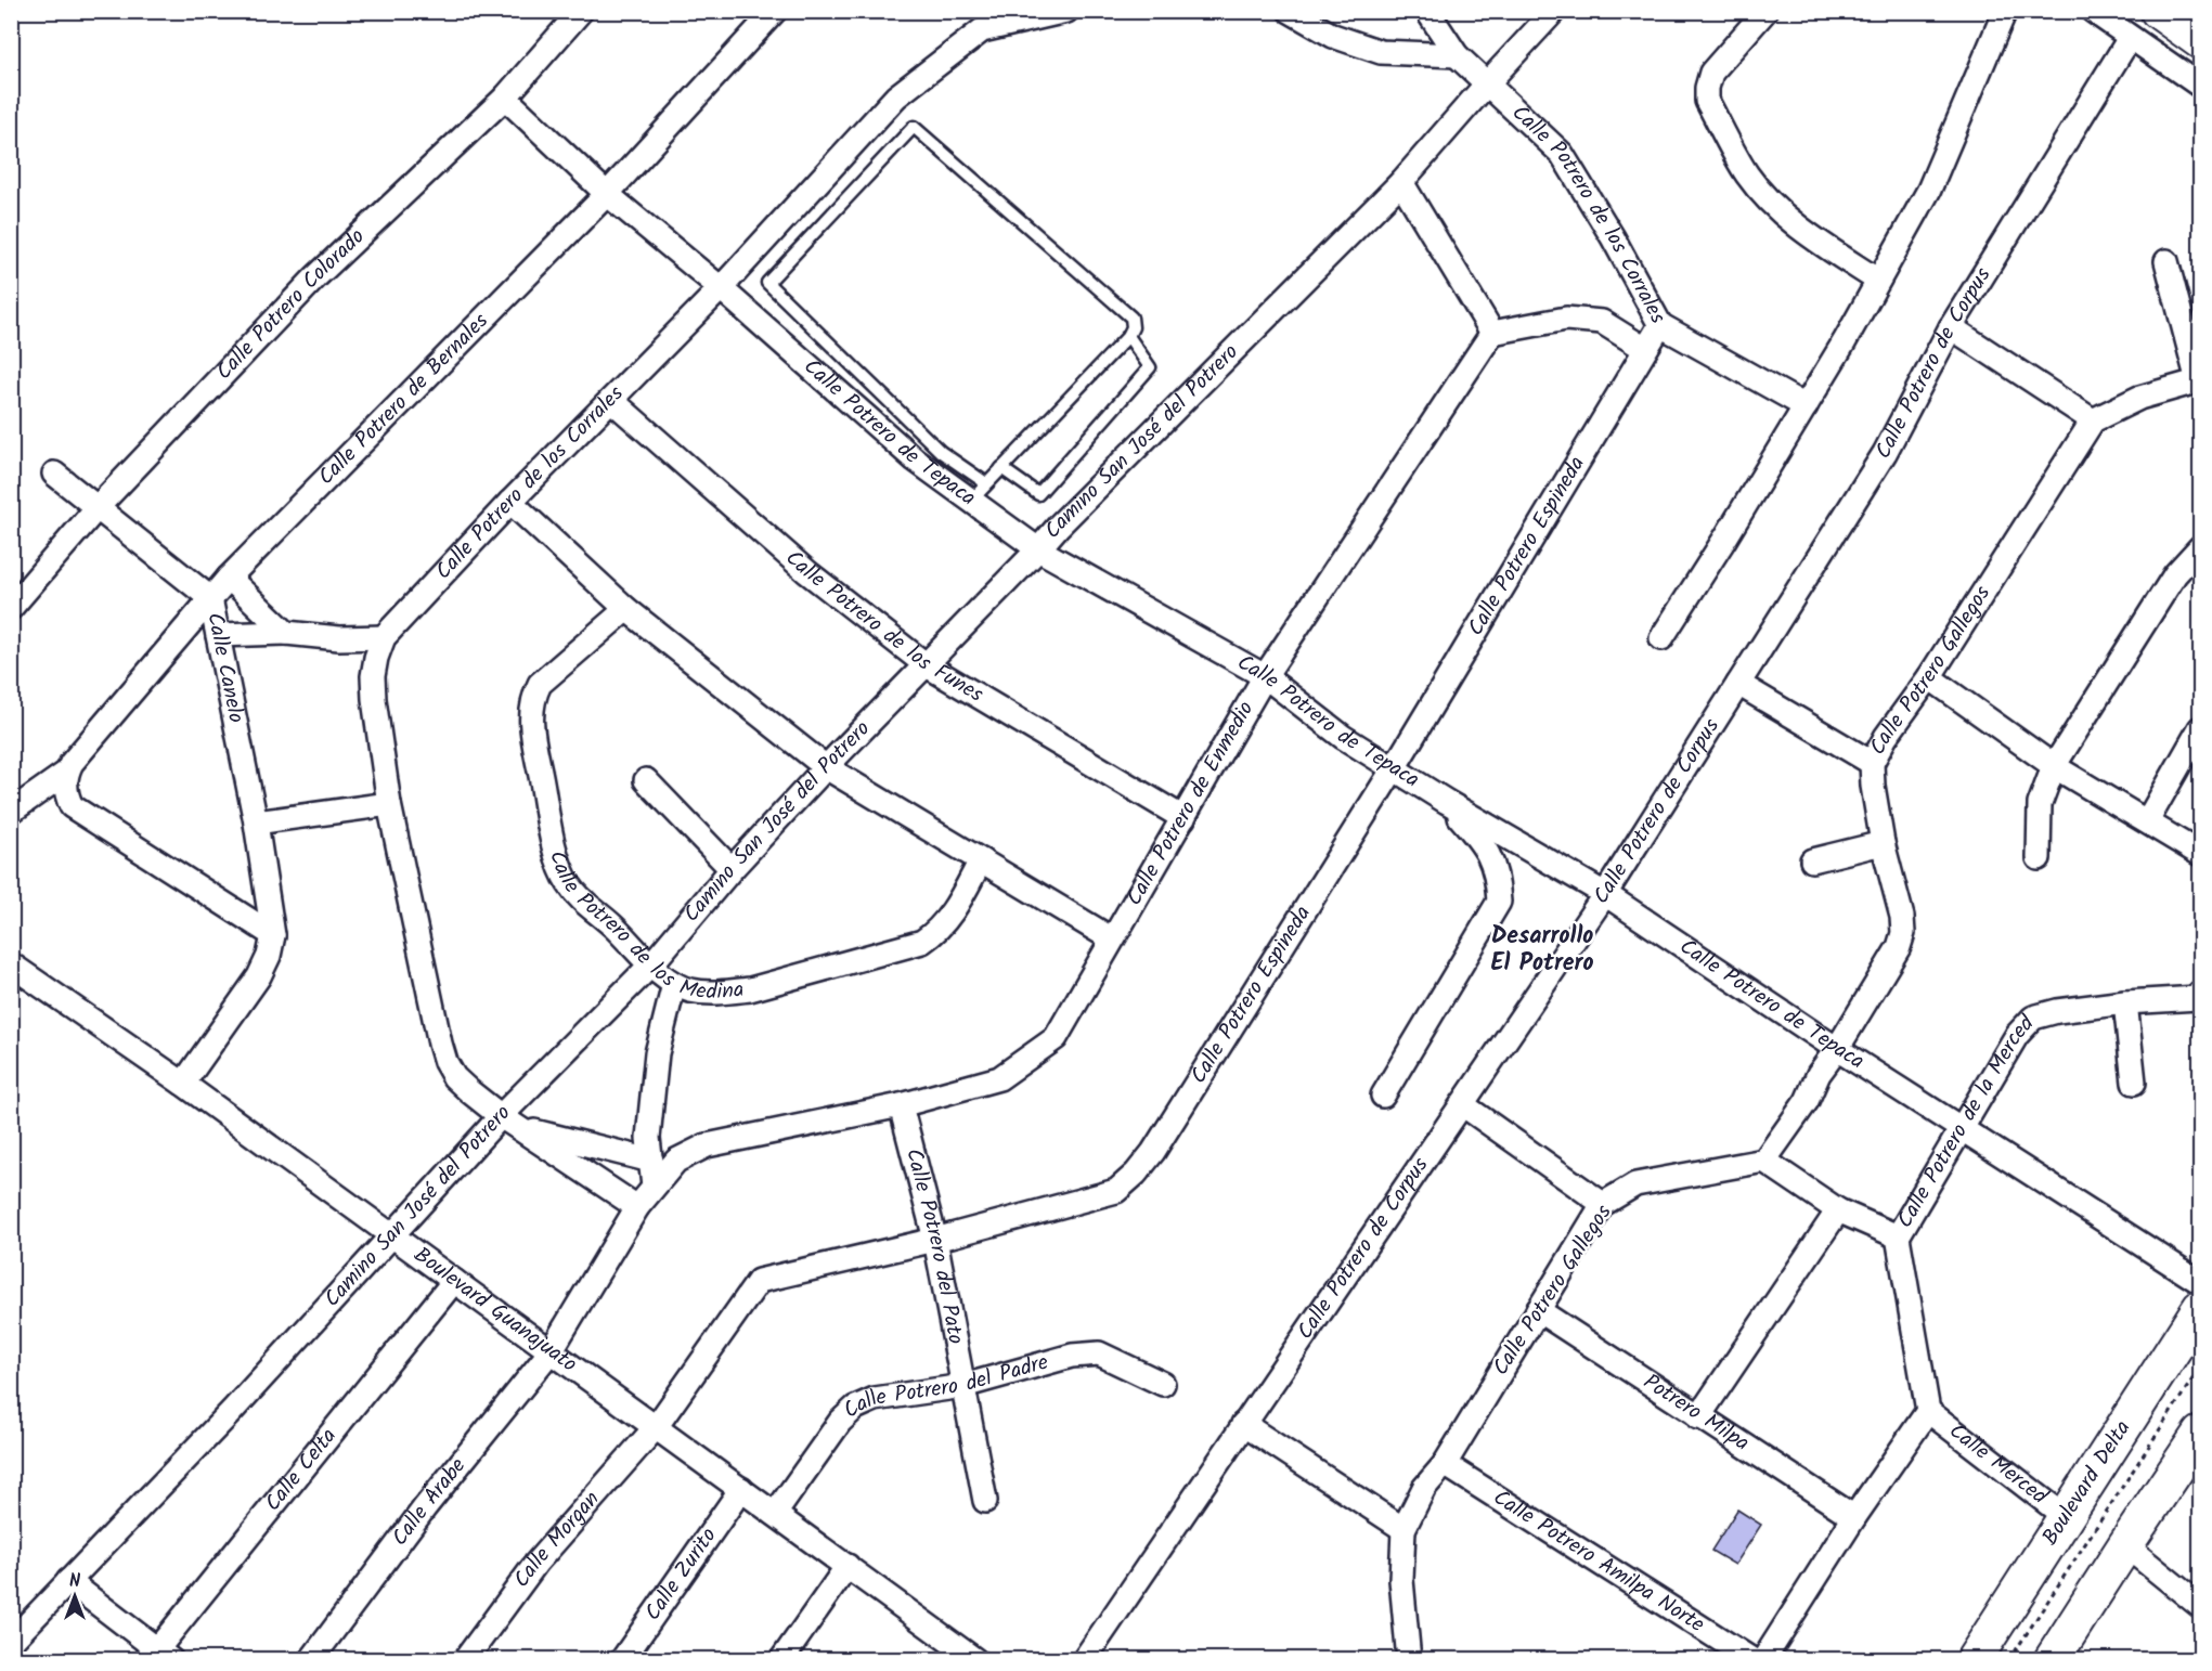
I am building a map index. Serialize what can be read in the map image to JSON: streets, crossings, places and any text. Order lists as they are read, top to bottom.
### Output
{
  "streets": {
    "main road": ["Boulevard Delta"],
    "street": [
      "Calle Potrero de los Corrales",
      "Calle Potrero Colorado",
      "Calle Potrero de Corpus",
      "Calle Potrero de Bernales",
      "Calle Potrero de Tepaca",
      "Camino San José del Potrero",
      "Calle Potrero Espineda",
      "Calle Potrero de los Funes",
      "Calle Canelo",
      "Calle Potrero Gallegos",
      "Calle Potrero de Enmedio",
      "Calle Potrero de los Medina",
      "Calle Potrero de la Merced",
      "Calle Potrero del Pato",
      "Boulevard Guanajuato",
      "Calle Potrero del Padre",
      "Potrero Milpa",
      "Calle Merced",
      "Calle Celta",
      "Calle Árabe",
      "Calle Morgan",
      "Calle Potrero Amilpa Norte",
      "Calle Zurito"
    ]
  },
  "crossings": [
    ["Calle Potrero de los Corrales", "Calle Potrero de Tepaca"],
    ["Calle Potrero de los Corrales", "Camino San José del Potrero"],
    ["Calle Potrero de los Corrales", "Calle Potrero Espineda"],
    ["Calle Potrero de los Corrales", "Calle Potrero de los Funes"],
    ["Calle Potrero Colorado", "Calle Potrero de Tepaca"],
    ["Calle Potrero Colorado", "Calle Canelo"],
    ["Calle Potrero de Corpus", "Calle Potrero de Tepaca"],
    ["Calle Potrero de Bernales", "Calle Potrero de Tepaca"],
    ["Calle Potrero de Bernales", "Calle Canelo"],
    ["Calle Potrero de Tepaca", "Camino San José del Potrero"],
    ["Calle Potrero de Tepaca", "Calle Potrero Espineda"],
    ["Calle Potrero de Tepaca", "Calle Potrero Gallegos"],
    ["Calle Potrero de Tepaca", "Calle Potrero de Enmedio"],
    ["Calle Potrero de Tepaca", "Calle Potrero de la Merced"],
    ["Camino San José del Potrero", "Calle Potrero de los Funes"],
    ["Camino San José del Potrero", "Calle Potrero de los Medina"],
    ["Camino San José del Potrero", "Boulevard Guanajuato"],
    ["Calle Potrero Espineda", "Calle Potrero del Pato"],
    ["Calle Potrero Espineda", "Boulevard Guanajuato"],
    ["Calle Potrero Espineda", "Calle Morgan"],
    ["Calle Potrero de los Funes", "Calle Potrero de Enmedio"],
    ["Calle Canelo", "Boulevard Guanajuato"],
    ["Calle Potrero Gallegos", "Potrero Milpa"],
    ["Calle Potrero Gallegos", "Calle Potrero Amilpa Norte"],
    ["Calle Potrero de Enmedio", "Calle Potrero del Pato"],
    ["Calle Potrero de Enmedio", "Boulevard Guanajuato"],
    ["Calle Potrero de Enmedio", "Calle Árabe"],
    ["Calle Potrero de la Merced", "Calle Merced"],
    ["Calle Potrero del Pato", "Calle Potrero del Padre"],
    ["Boulevard Guanajuato", "Calle Potrero del Padre"],
    ["Boulevard Guanajuato", "Calle Celta"],
    ["Boulevard Guanajuato", "Calle Árabe"],
    ["Boulevard Guanajuato", "Calle Morgan"],
    ["Boulevard Guanajuato", "Calle Zurito"],
    ["Calle Merced", "Boulevard Delta"]
  ],
  "districts": ["Desarrollo El Potrero"],
  "north": "top"
}
